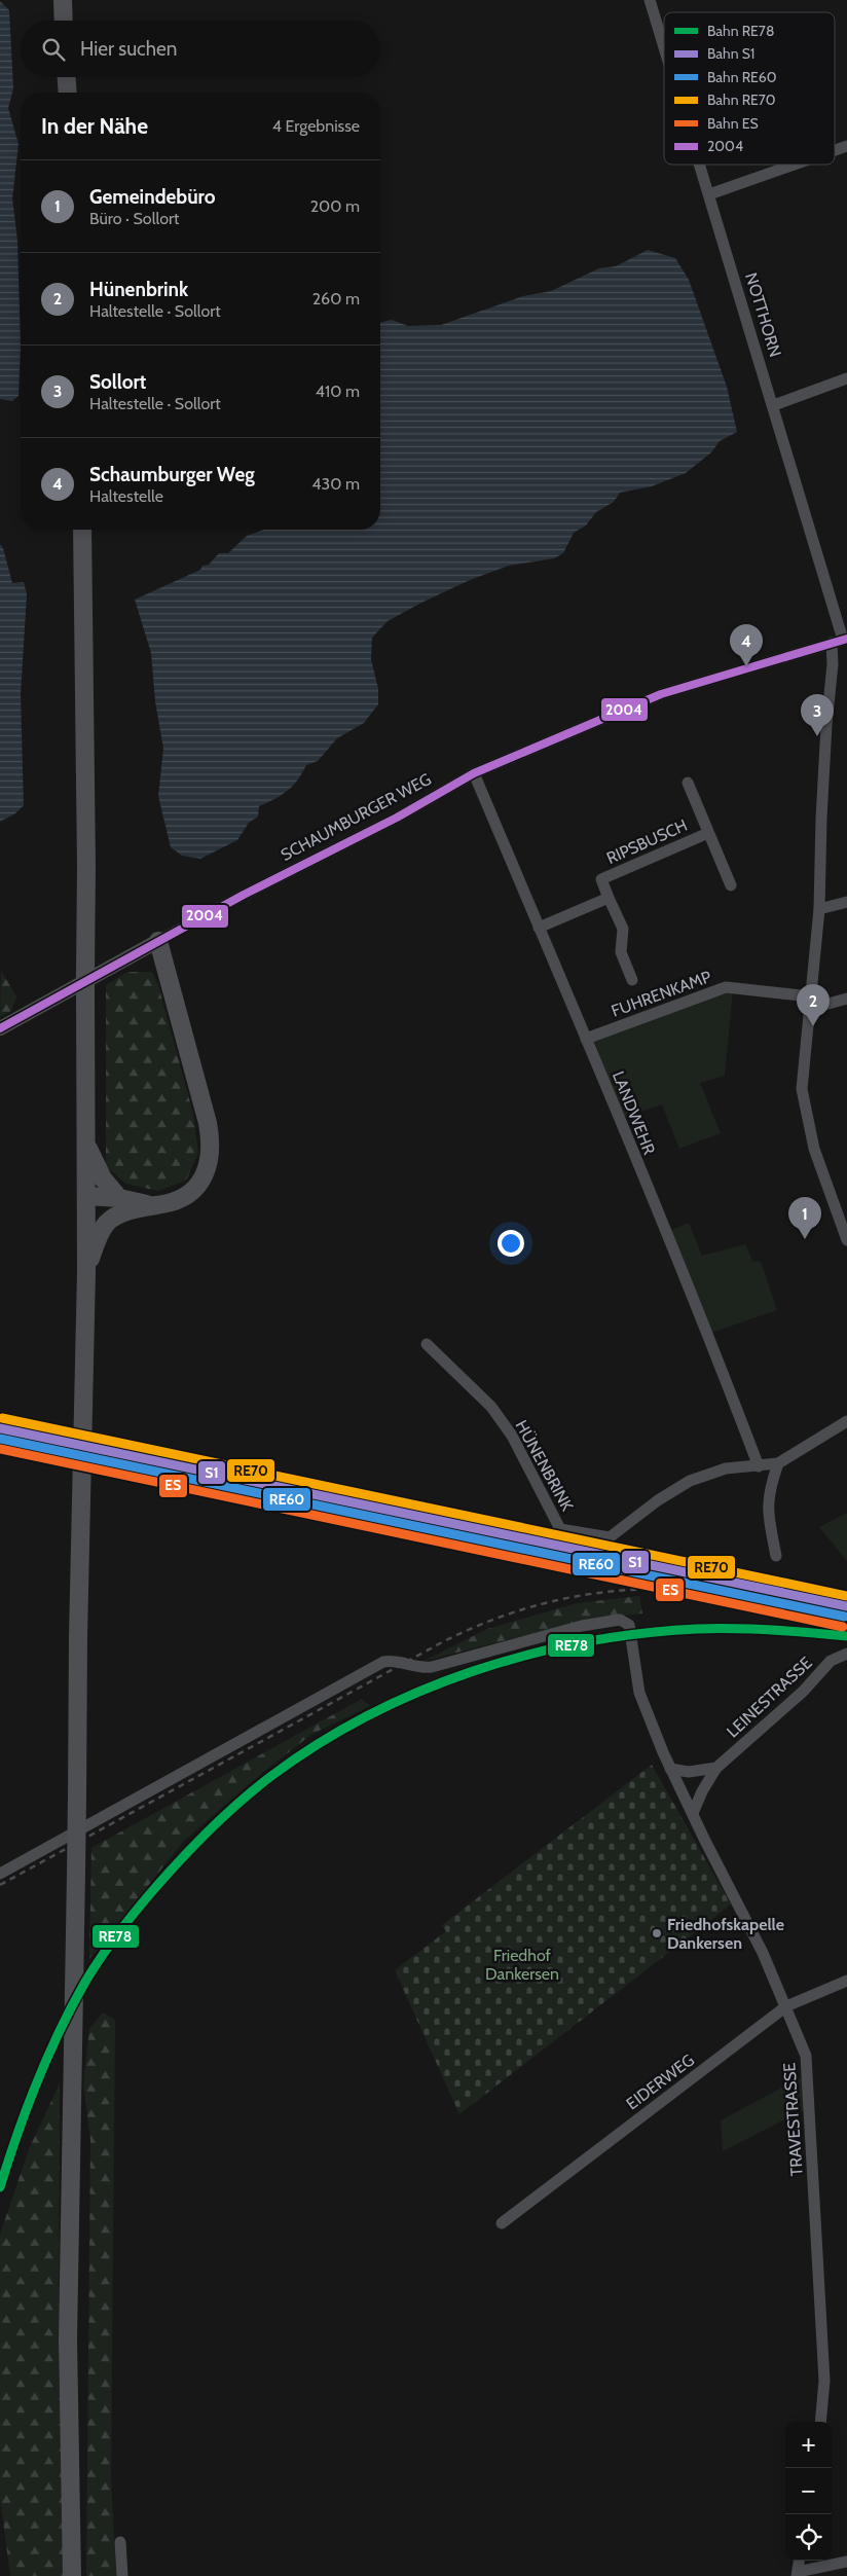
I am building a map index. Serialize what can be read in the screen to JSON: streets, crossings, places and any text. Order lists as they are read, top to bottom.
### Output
{
  "streets": {
    "street": [
      "NOTTHORN",
      "SCHAUMBURGER WEG",
      "RIPSBUSCH",
      "FUHRENKAMP",
      "LANDWEHR",
      "HÜNENBRINK",
      "LEINESTRASSE",
      "EIDERWEG",
      "TRAVESTRASSE"
    ]
  },
  "crossings": [
    ["NOTTHORN", "SCHAUMBURGER WEG"],
    ["NOTTHORN", "FUHRENKAMP"],
    ["SCHAUMBURGER WEG", "LANDWEHR"],
    ["FUHRENKAMP", "LANDWEHR"],
    ["LANDWEHR", "HÜNENBRINK"],
    ["LEINESTRASSE", "TRAVESTRASSE"],
    ["EIDERWEG", "TRAVESTRASSE"]
  ],
  "parks": ["Friedhof Dankersen"],
  "places": ["Friedhofskapelle Dankersen"],
  "lines": [
    "transit line 2004",
    "rail line RE70",
    "rail line S1",
    "rail line RE60",
    "rail line ES",
    "rail line RE78"
  ],
  "legend": [
    "Bahn RE78",
    "Bahn S1",
    "Bahn RE60",
    "Bahn RE70",
    "Bahn ES",
    "2004"
  ],
  "page": {
    "search": "Hier suchen",
    "heading": ["In der Nähe", "4 Ergebnisse"],
    "list": [
      {
        "mark": "1",
        "name": "Gemeindebüro",
        "note": "Büro · Sollort",
        "value": "200 m"
      },
      {
        "mark": "2",
        "name": "Hünenbrink",
        "note": "Haltestelle · Sollort",
        "value": "260 m"
      },
      {
        "mark": "3",
        "name": "Sollort",
        "note": "Haltestelle · Sollort",
        "value": "410 m"
      },
      {
        "mark": "4",
        "name": "Schaumburger Weg",
        "note": "Haltestelle",
        "value": "430 m"
      }
    ],
    "pins": [
      "4",
      "3",
      "2",
      "1"
    ],
    "map_buttons": ["+", "−"]
  }
}
